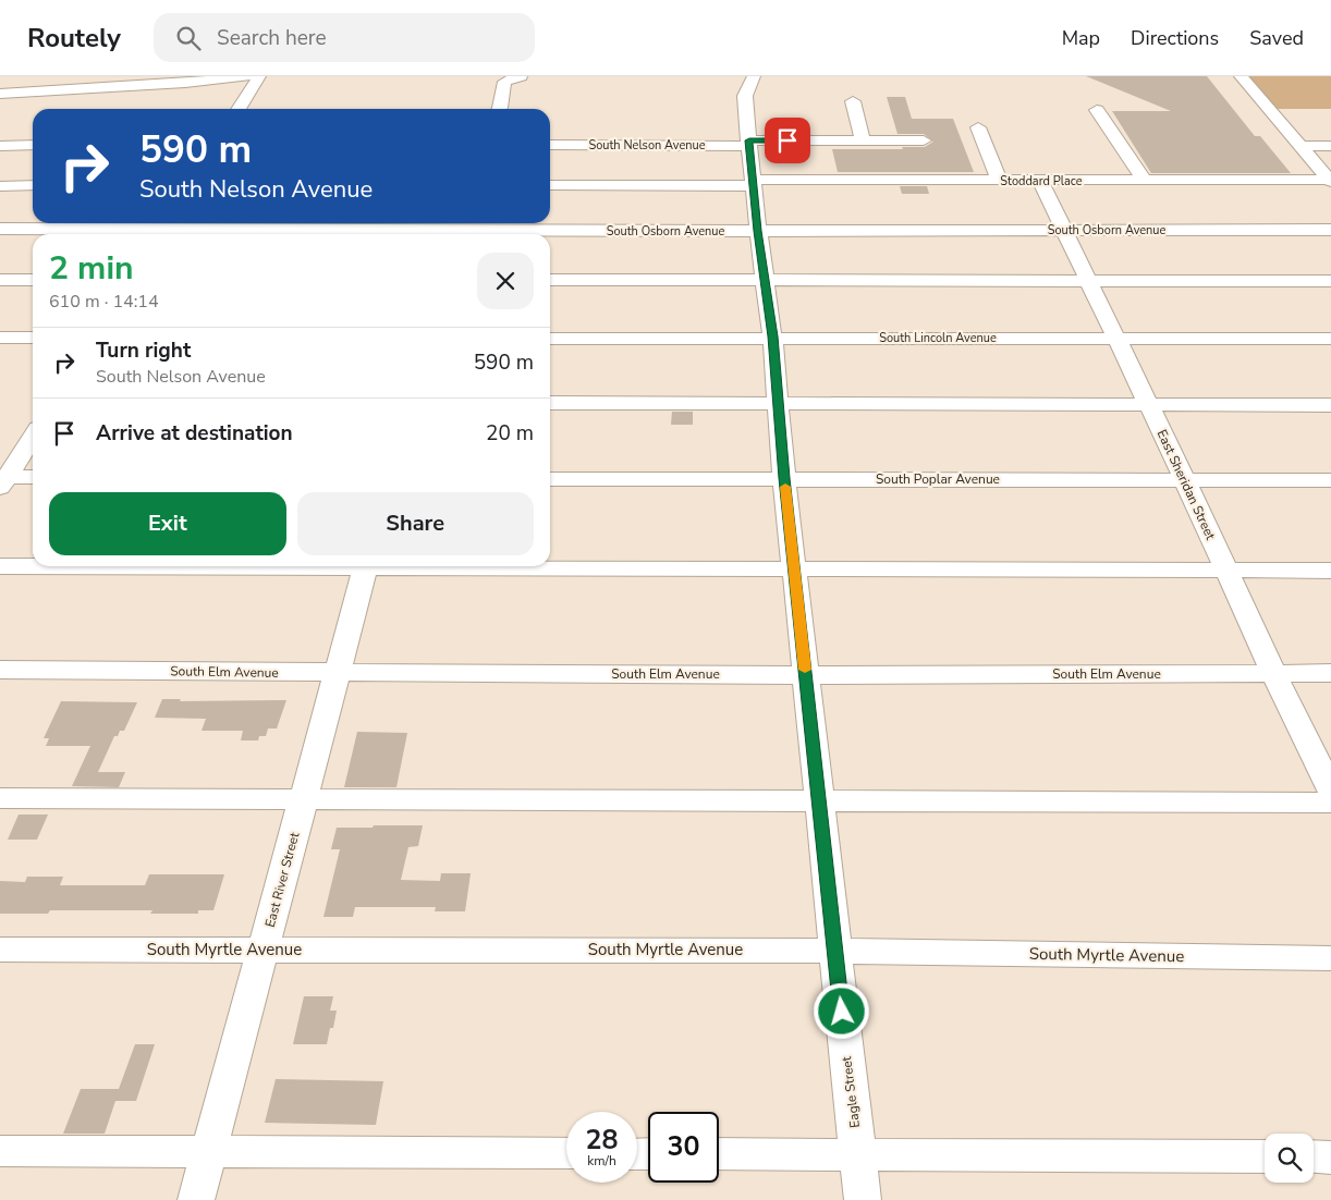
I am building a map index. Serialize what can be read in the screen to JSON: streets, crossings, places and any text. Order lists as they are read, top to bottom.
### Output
{
  "streets": {
    "street": [
      "South Nelson Avenue",
      "Stoddard Place",
      "South Osborn Avenue",
      "South Lincoln Avenue",
      "South Poplar Avenue",
      "East Sheridan Street",
      "South Elm Avenue",
      "East River Street",
      "South Myrtle Avenue",
      "Eagle Street"
    ]
  },
  "crossings": [
    ["South Nelson Avenue", "Stoddard Place"],
    ["South Nelson Avenue", "Eagle Street"],
    ["Stoddard Place", "East Sheridan Street"],
    ["Stoddard Place", "Eagle Street"],
    ["South Osborn Avenue", "East Sheridan Street"],
    ["South Osborn Avenue", "Eagle Street"],
    ["South Lincoln Avenue", "East Sheridan Street"],
    ["South Lincoln Avenue", "Eagle Street"],
    ["South Poplar Avenue", "East Sheridan Street"],
    ["South Poplar Avenue", "Eagle Street"],
    ["East Sheridan Street", "South Elm Avenue"],
    ["South Elm Avenue", "East River Street"],
    ["South Elm Avenue", "Eagle Street"],
    ["East River Street", "South Myrtle Avenue"],
    ["South Myrtle Avenue", "Eagle Street"]
  ],
  "page": {
    "header": "Routely",
    "search": "Search here",
    "nav": ["Map", "Directions", "Saved"],
    "turn": ["590 m", "South Nelson Avenue"],
    "heading": ["2 min", "610 m · 14:14"],
    "list": [
      {
        "name": "Turn right",
        "note": "South Nelson Avenue",
        "value": "590 m"
      },
      {
        "name": "Arrive at destination",
        "value": "20 m"
      }
    ],
    "buttons": ["Exit", "Share"],
    "speed": "28 km/h",
    "limit": "30"
  }
}
